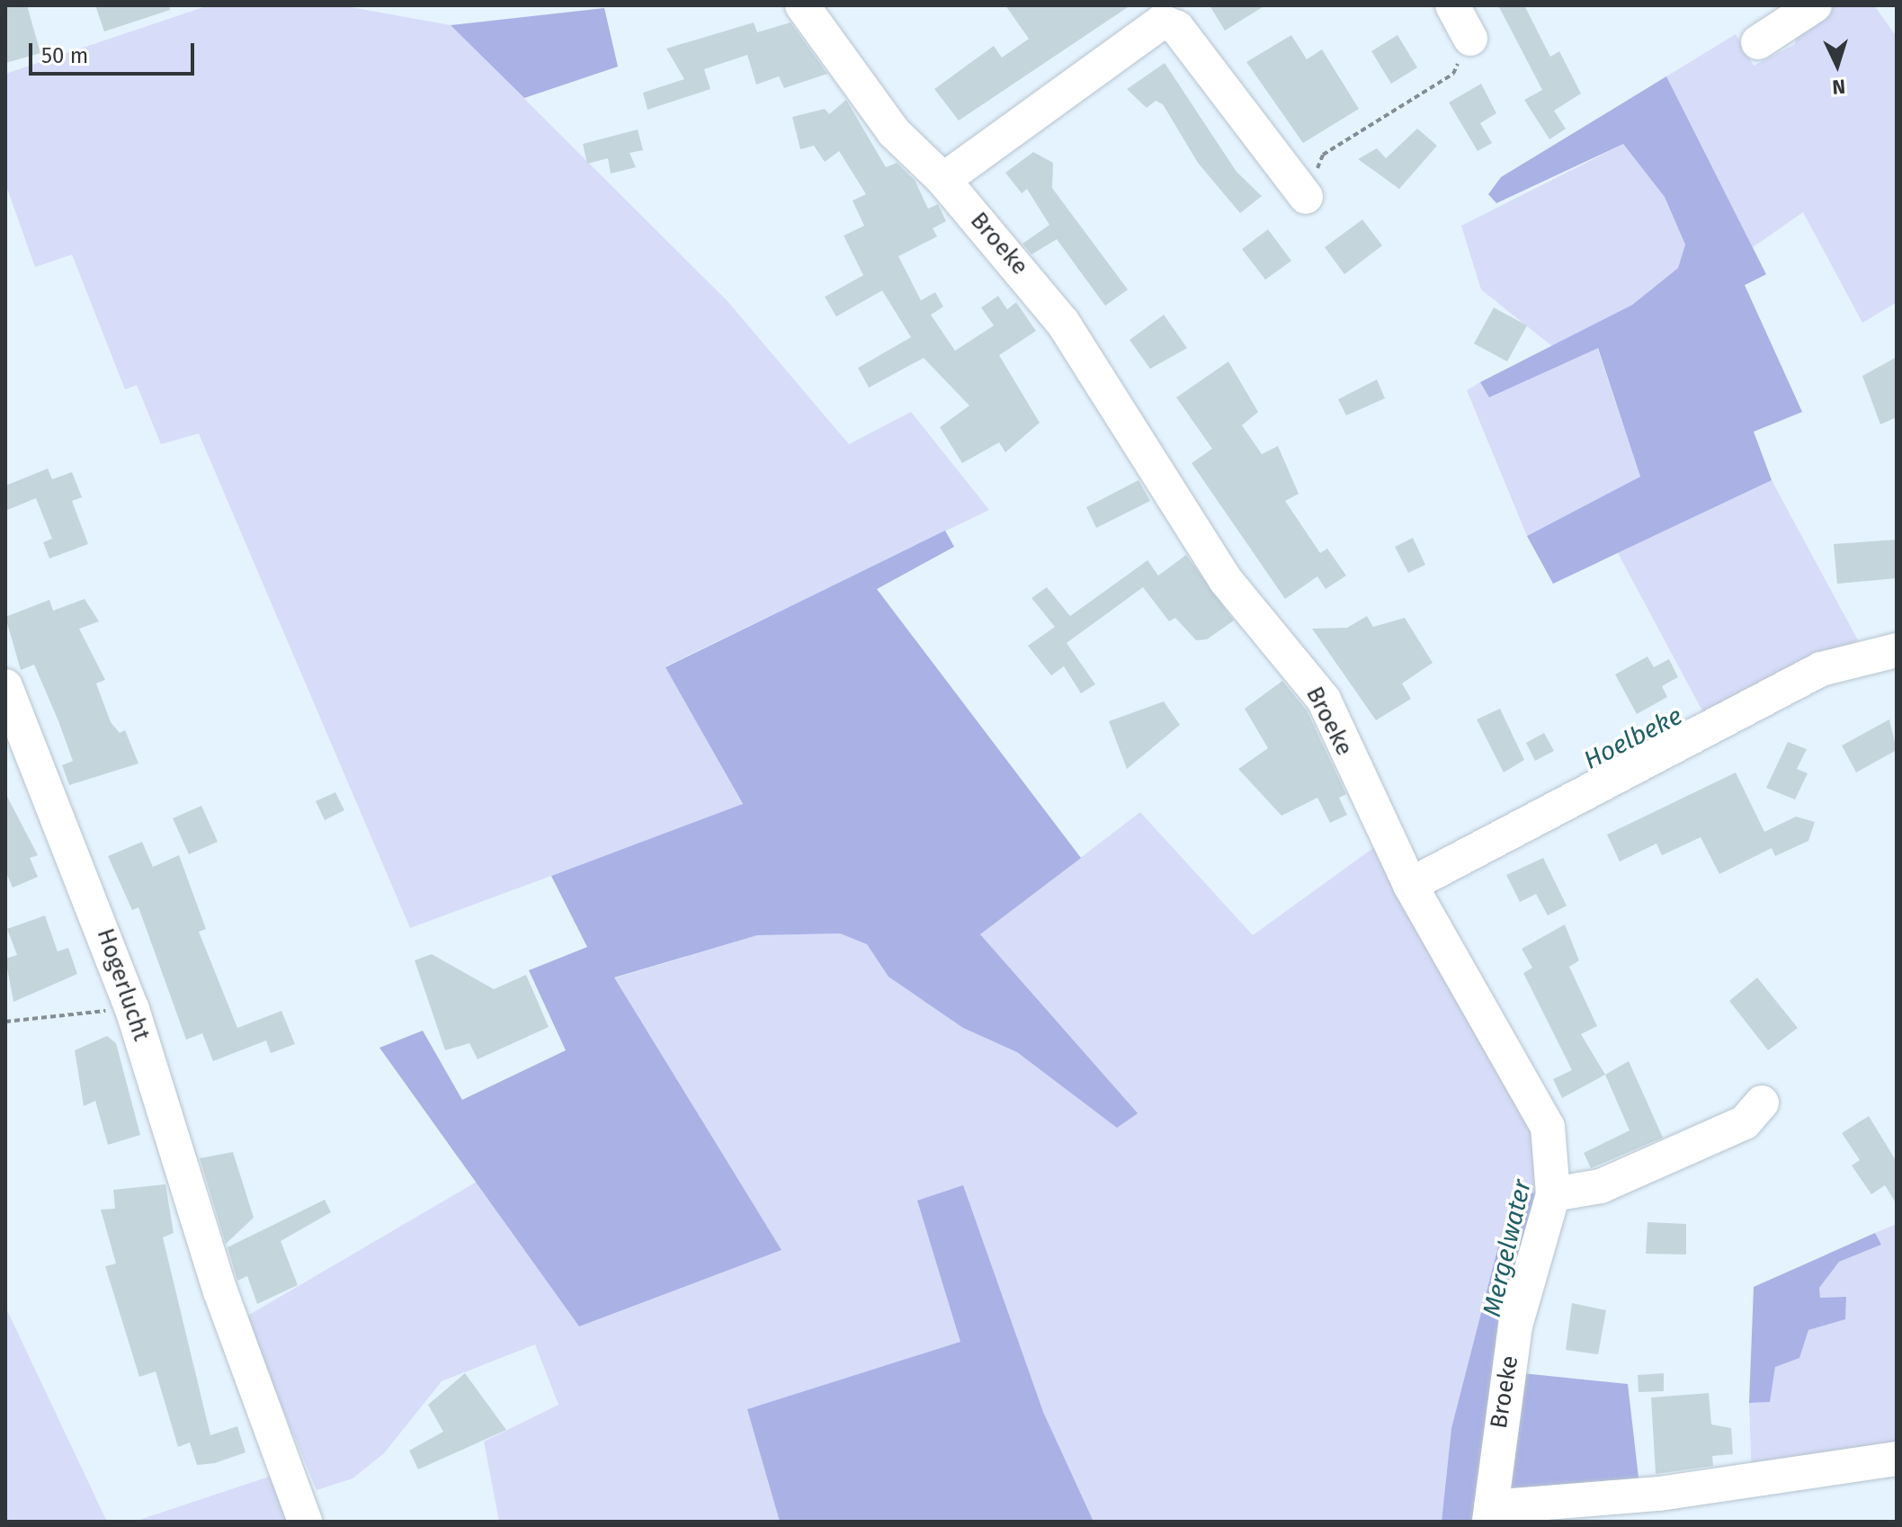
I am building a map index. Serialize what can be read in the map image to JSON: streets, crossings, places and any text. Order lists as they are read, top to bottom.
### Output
{
  "streets": {
    "street": ["Broeke", "Hogerlucht"]
  },
  "water": ["Hoelbeke", "Mergelwater"],
  "scale_bar": "50 m",
  "north": "bottom"
}
